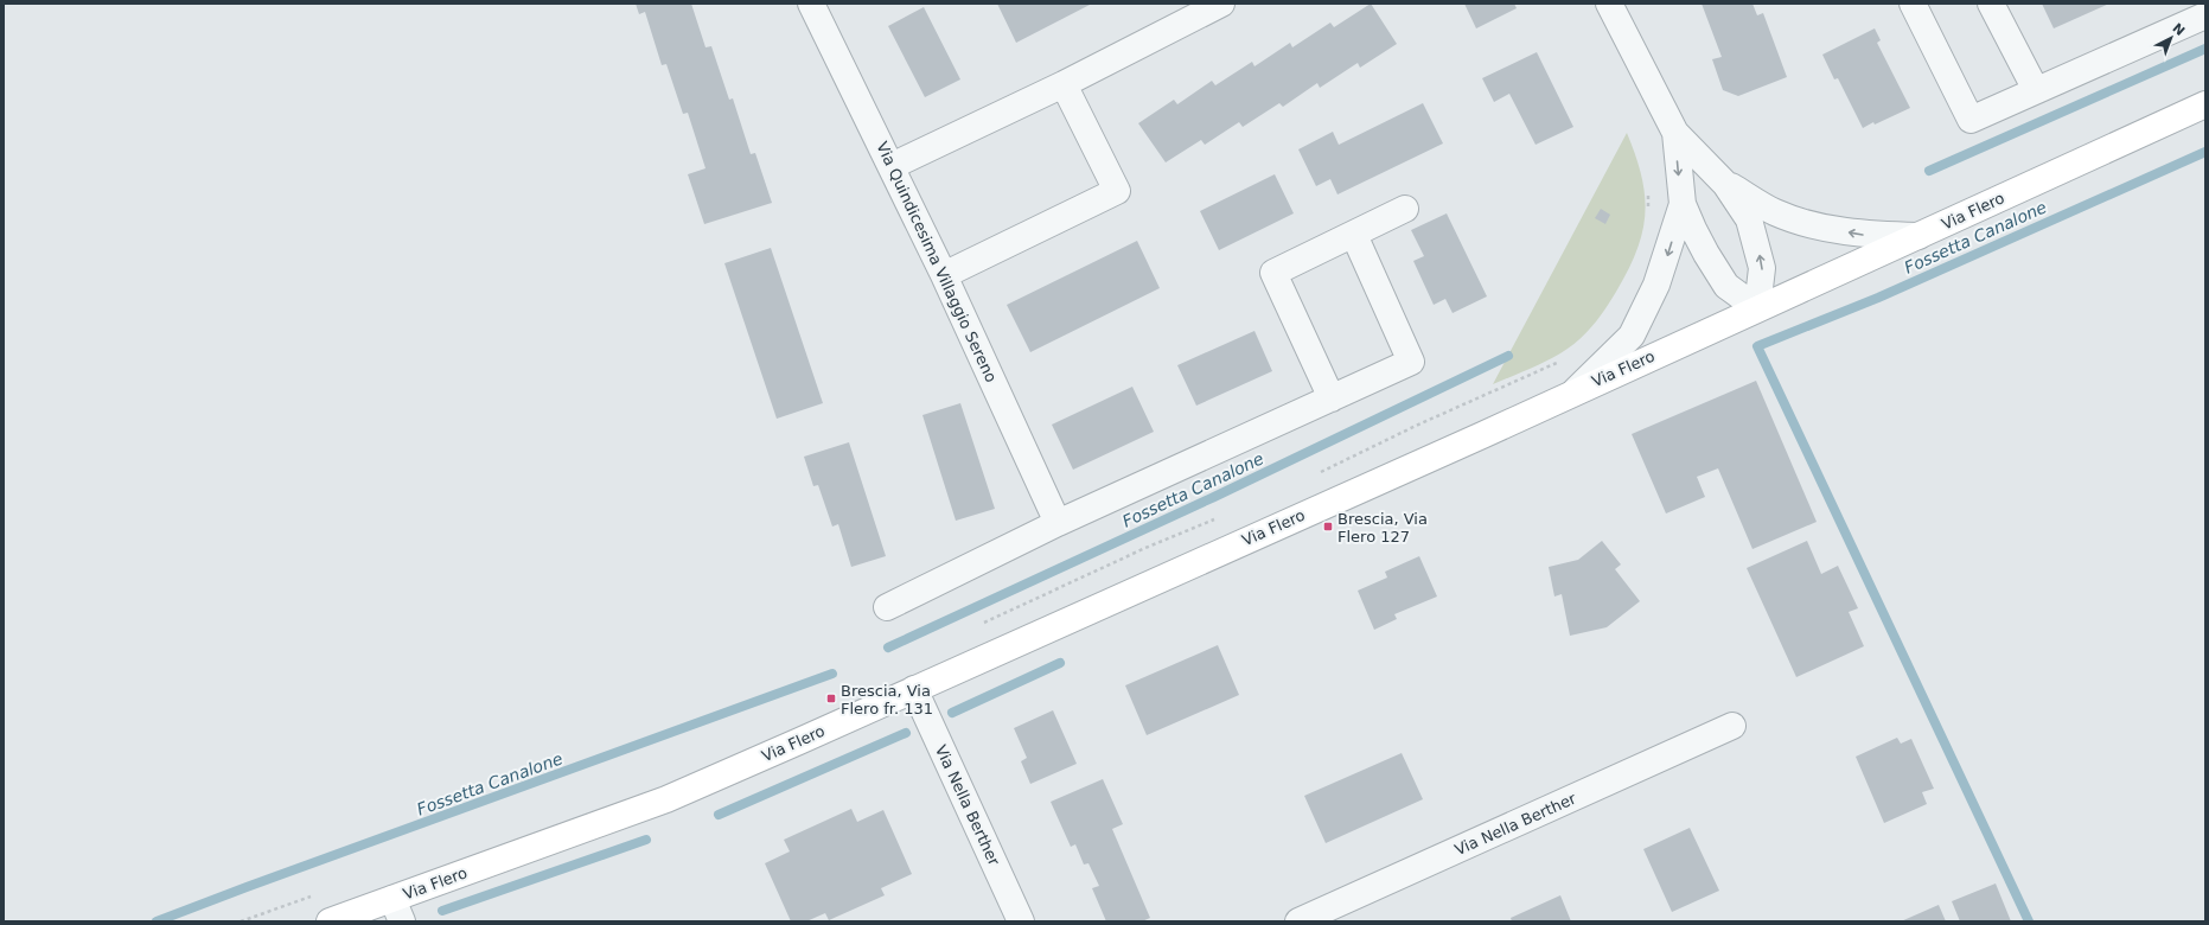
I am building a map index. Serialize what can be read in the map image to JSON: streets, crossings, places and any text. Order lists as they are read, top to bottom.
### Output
{
  "streets": {
    "street": ["Via Flero", "Via Quindicesima Villaggio Sereno", "Via Nella Berther"]
  },
  "crossings": [
    ["Via Flero", "Via Nella Berther"]
  ],
  "water": ["Fossetta Canalone"],
  "places": {
    "transit": ["Brescia, Via Flero 127", "Brescia, Via Flero fr. 131"]
  },
  "north": "top right"
}
